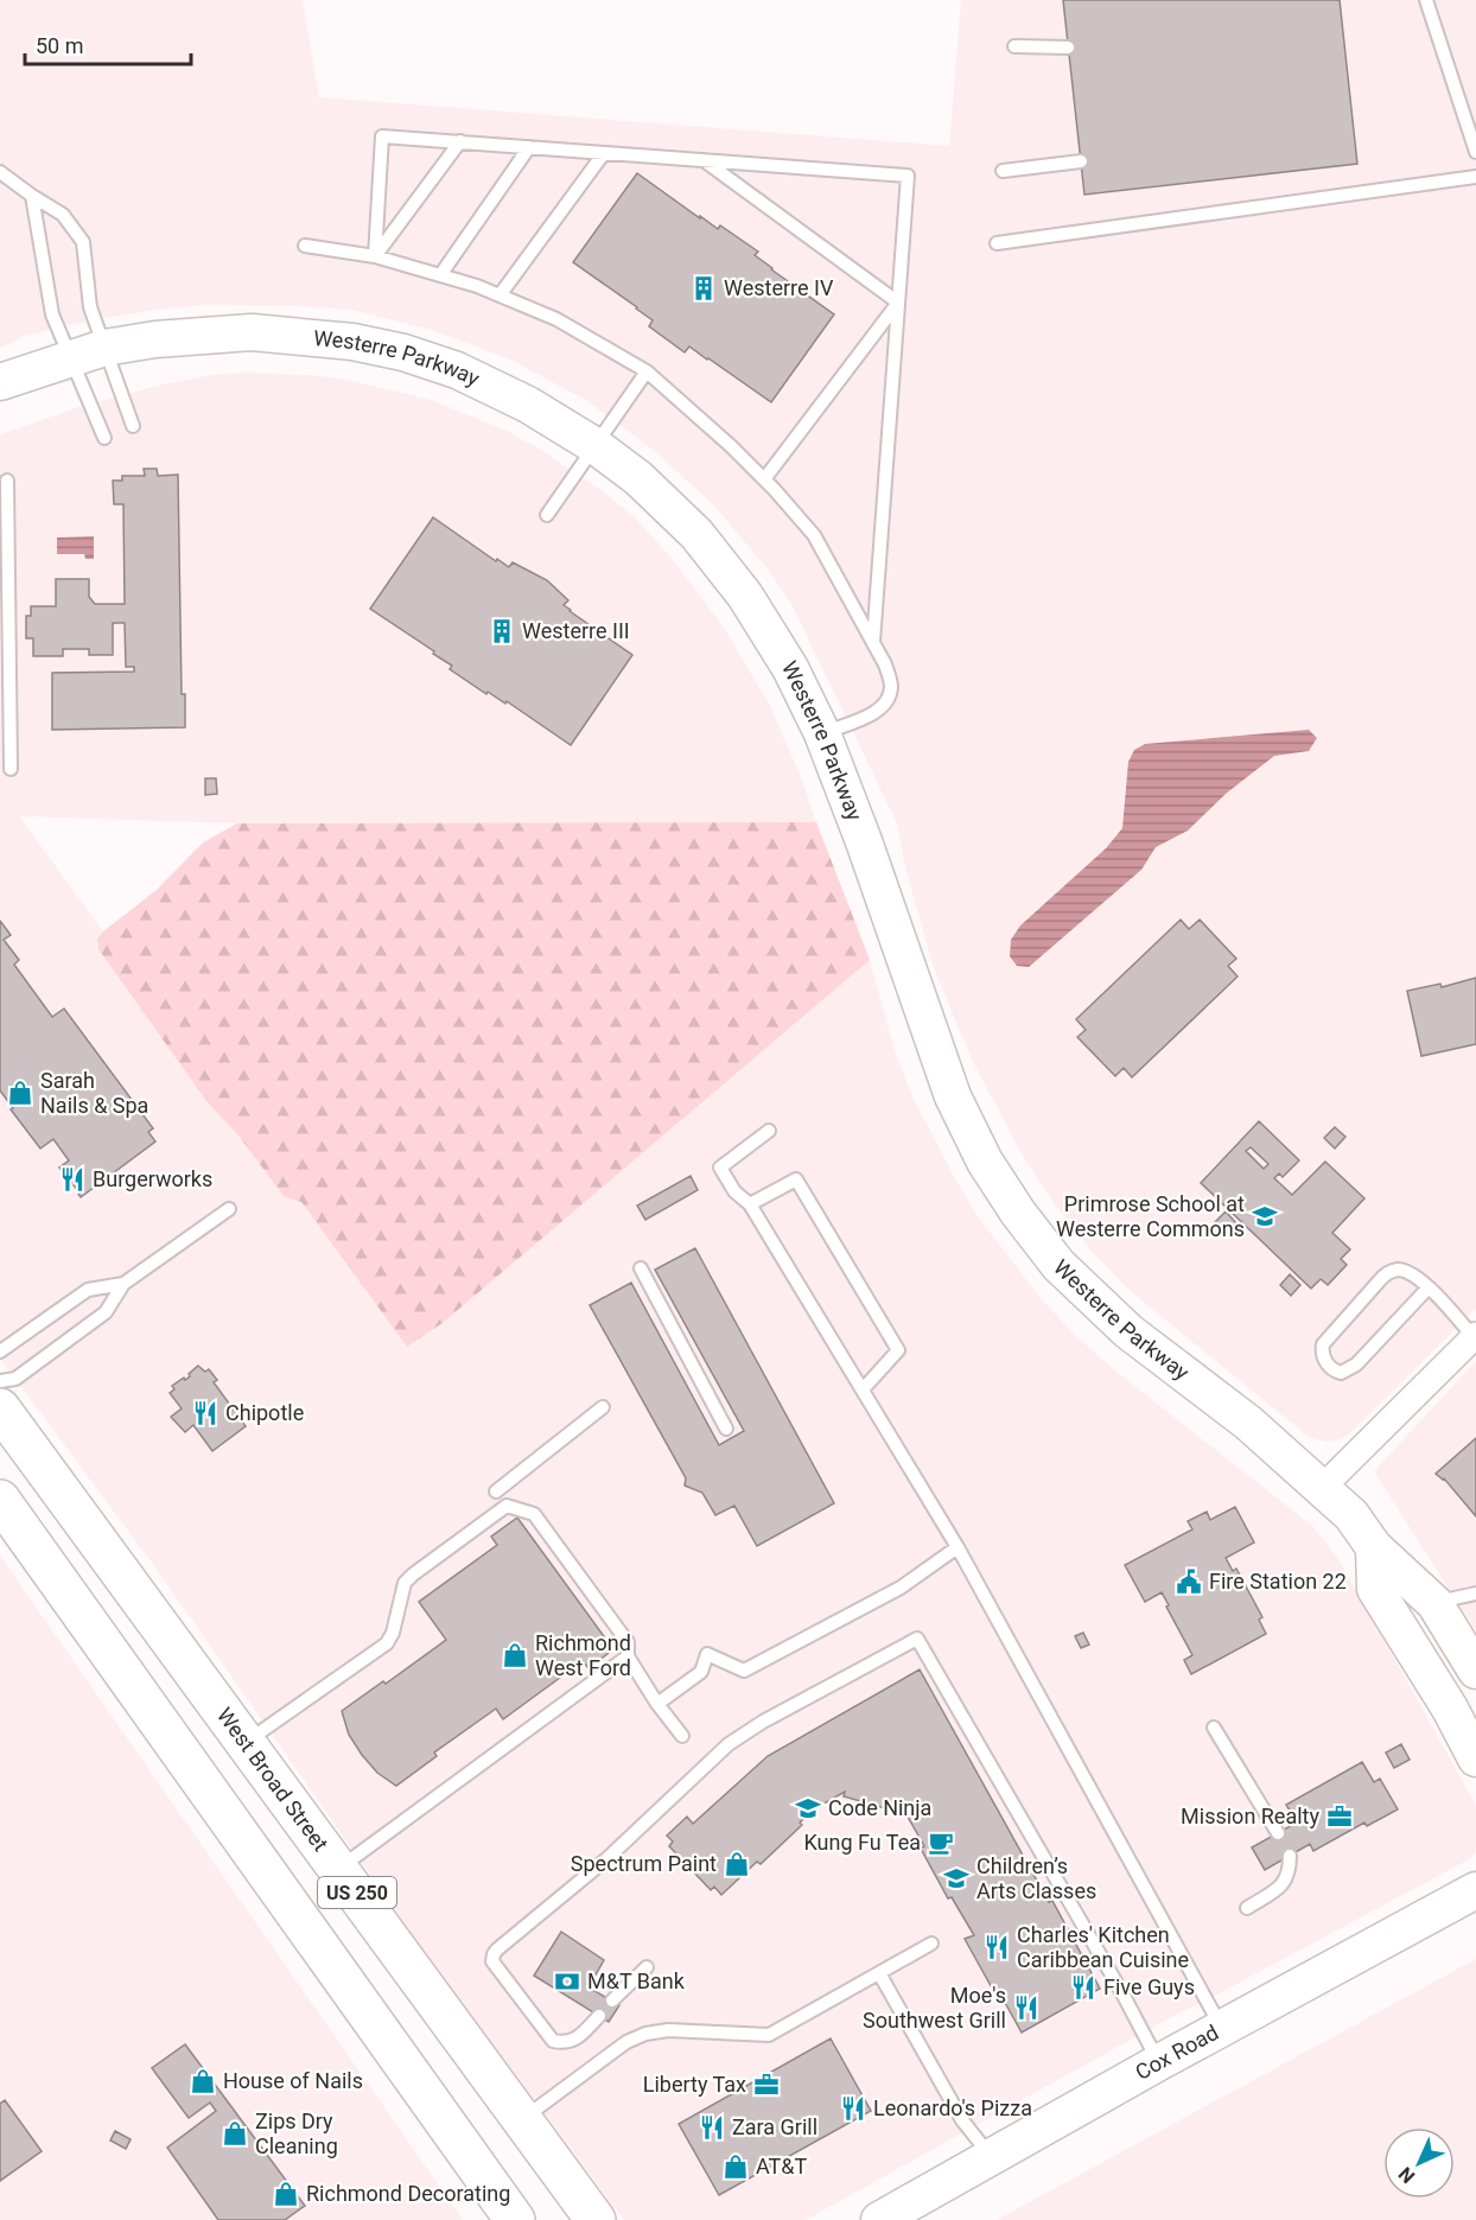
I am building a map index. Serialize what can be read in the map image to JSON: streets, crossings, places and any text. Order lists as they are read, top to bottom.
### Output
{
  "streets": {
    "main road": ["West Broad Street", "US 250"],
    "street": ["Westerre Parkway", "Cox Road"]
  },
  "places": {
    "building": ["Westerre IV", "Westerre III"],
    "shop": [
      "Sarah Nails & Spa",
      "Richmond West Ford",
      "Spectrum Paint",
      "House of Nails",
      "Zips Dry Cleaning",
      "AT&T",
      "Richmond Decorating"
    ],
    "restaurant": [
      "Burgerworks",
      "Chipotle",
      "Charles' Kitchen Caribbean Cuisine",
      "Five Guys",
      "Moe's Southwest Grill",
      "Leonardo's Pizza",
      "Zara Grill"
    ],
    "school or university": ["Primrose School at Westerre Commons", "Code Ninja", "Children’s Arts Classes"],
    "public building": ["Fire Station 22"],
    "office": ["Mission Realty", "Liberty Tax"],
    "cafe": ["Kung Fu Tea"],
    "bank": ["M&T Bank"]
  },
  "scale_bar": "50 m",
  "north": "bottom left"
}
